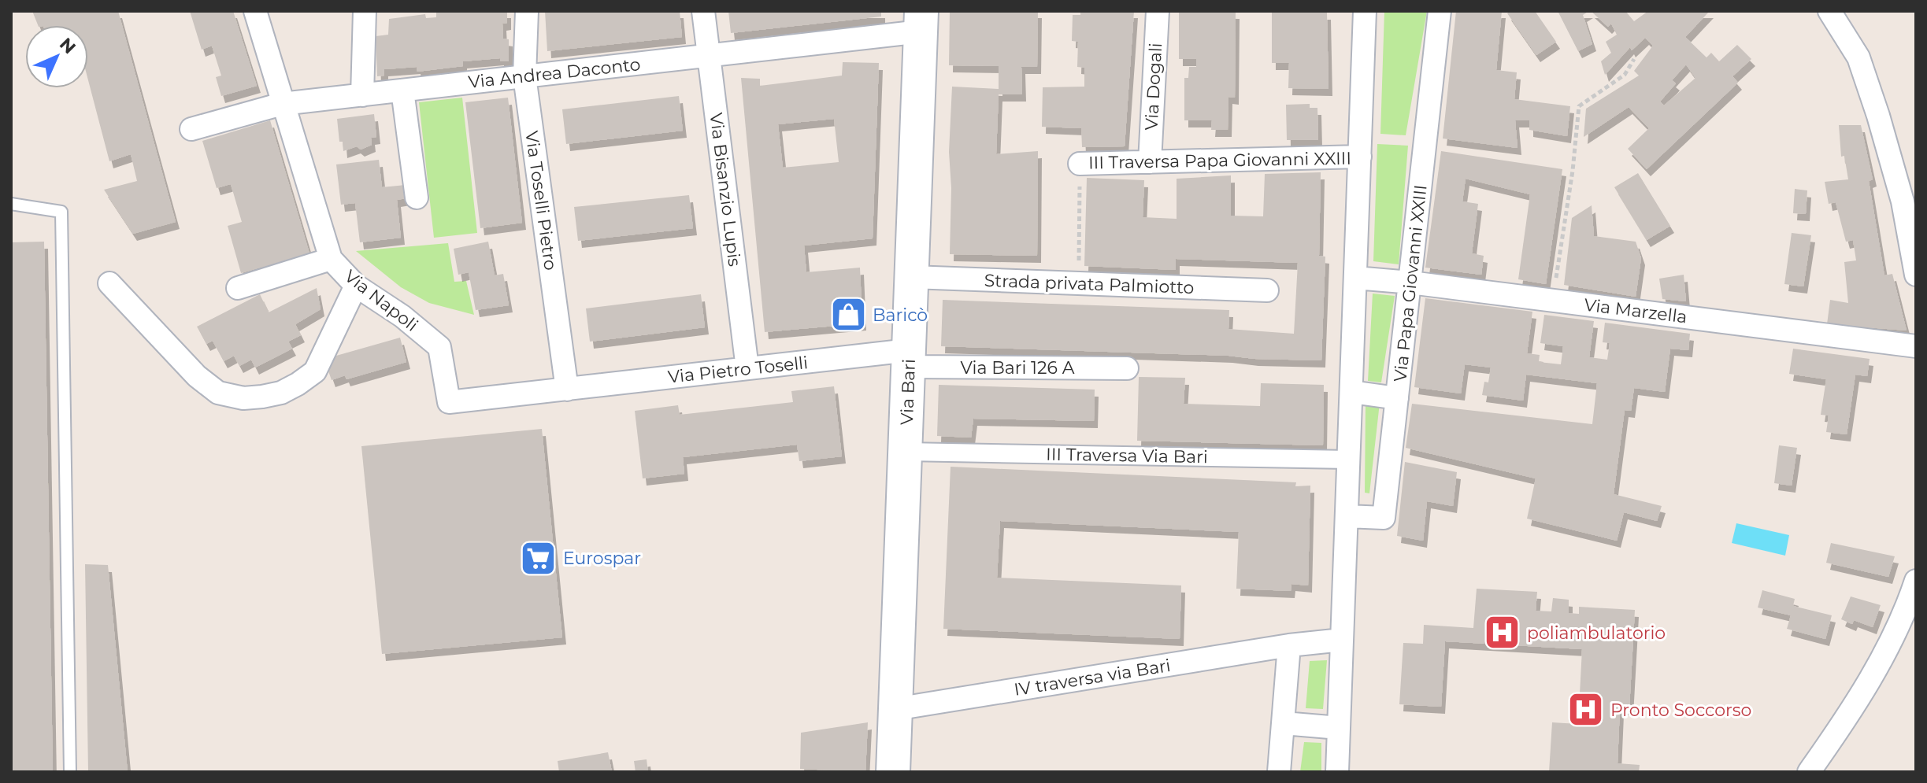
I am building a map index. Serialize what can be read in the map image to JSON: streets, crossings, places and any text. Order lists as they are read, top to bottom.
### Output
{
  "streets": {
    "main road": ["Via Bari"],
    "street": [
      "Via Andrea Daconto",
      "Via Dogali",
      "III Traversa Papa Giovanni XXIII",
      "Via Bisanzio Lupis",
      "Via Toselli Pietro",
      "Via Papa Giovanni XXIII",
      "Strada privata Palmiotto",
      "Via Napoli",
      "Via Marzella",
      "Via Bari 126 A",
      "Via Pietro Toselli",
      "III Traversa Via Bari",
      "IV traversa via Bari"
    ]
  },
  "crossings": [
    ["Via Andrea Daconto", "Via Bisanzio Lupis"],
    ["Via Andrea Daconto", "Via Toselli Pietro"],
    ["Via Andrea Daconto", "Via Napoli"],
    ["Via Andrea Daconto", "Via Bari"],
    ["Via Dogali", "III Traversa Papa Giovanni XXIII"],
    ["Via Bisanzio Lupis", "Via Pietro Toselli"],
    ["Via Toselli Pietro", "Via Napoli"],
    ["Via Toselli Pietro", "Via Pietro Toselli"],
    ["Via Papa Giovanni XXIII", "Via Marzella"],
    ["Strada privata Palmiotto", "Via Bari"],
    ["Via Napoli", "Via Pietro Toselli"],
    ["Via Bari 126 A", "Via Pietro Toselli"],
    ["Via Bari 126 A", "Via Bari"],
    ["Via Pietro Toselli", "Via Bari"],
    ["Via Bari", "III Traversa Via Bari"],
    ["Via Bari", "IV traversa via Bari"]
  ],
  "places": {
    "shop": ["Baricò"],
    "supermarket": ["Eurospar"],
    "hospital": ["poliambulatorio", "Pronto Soccorso"]
  },
  "north": "top right"
}
